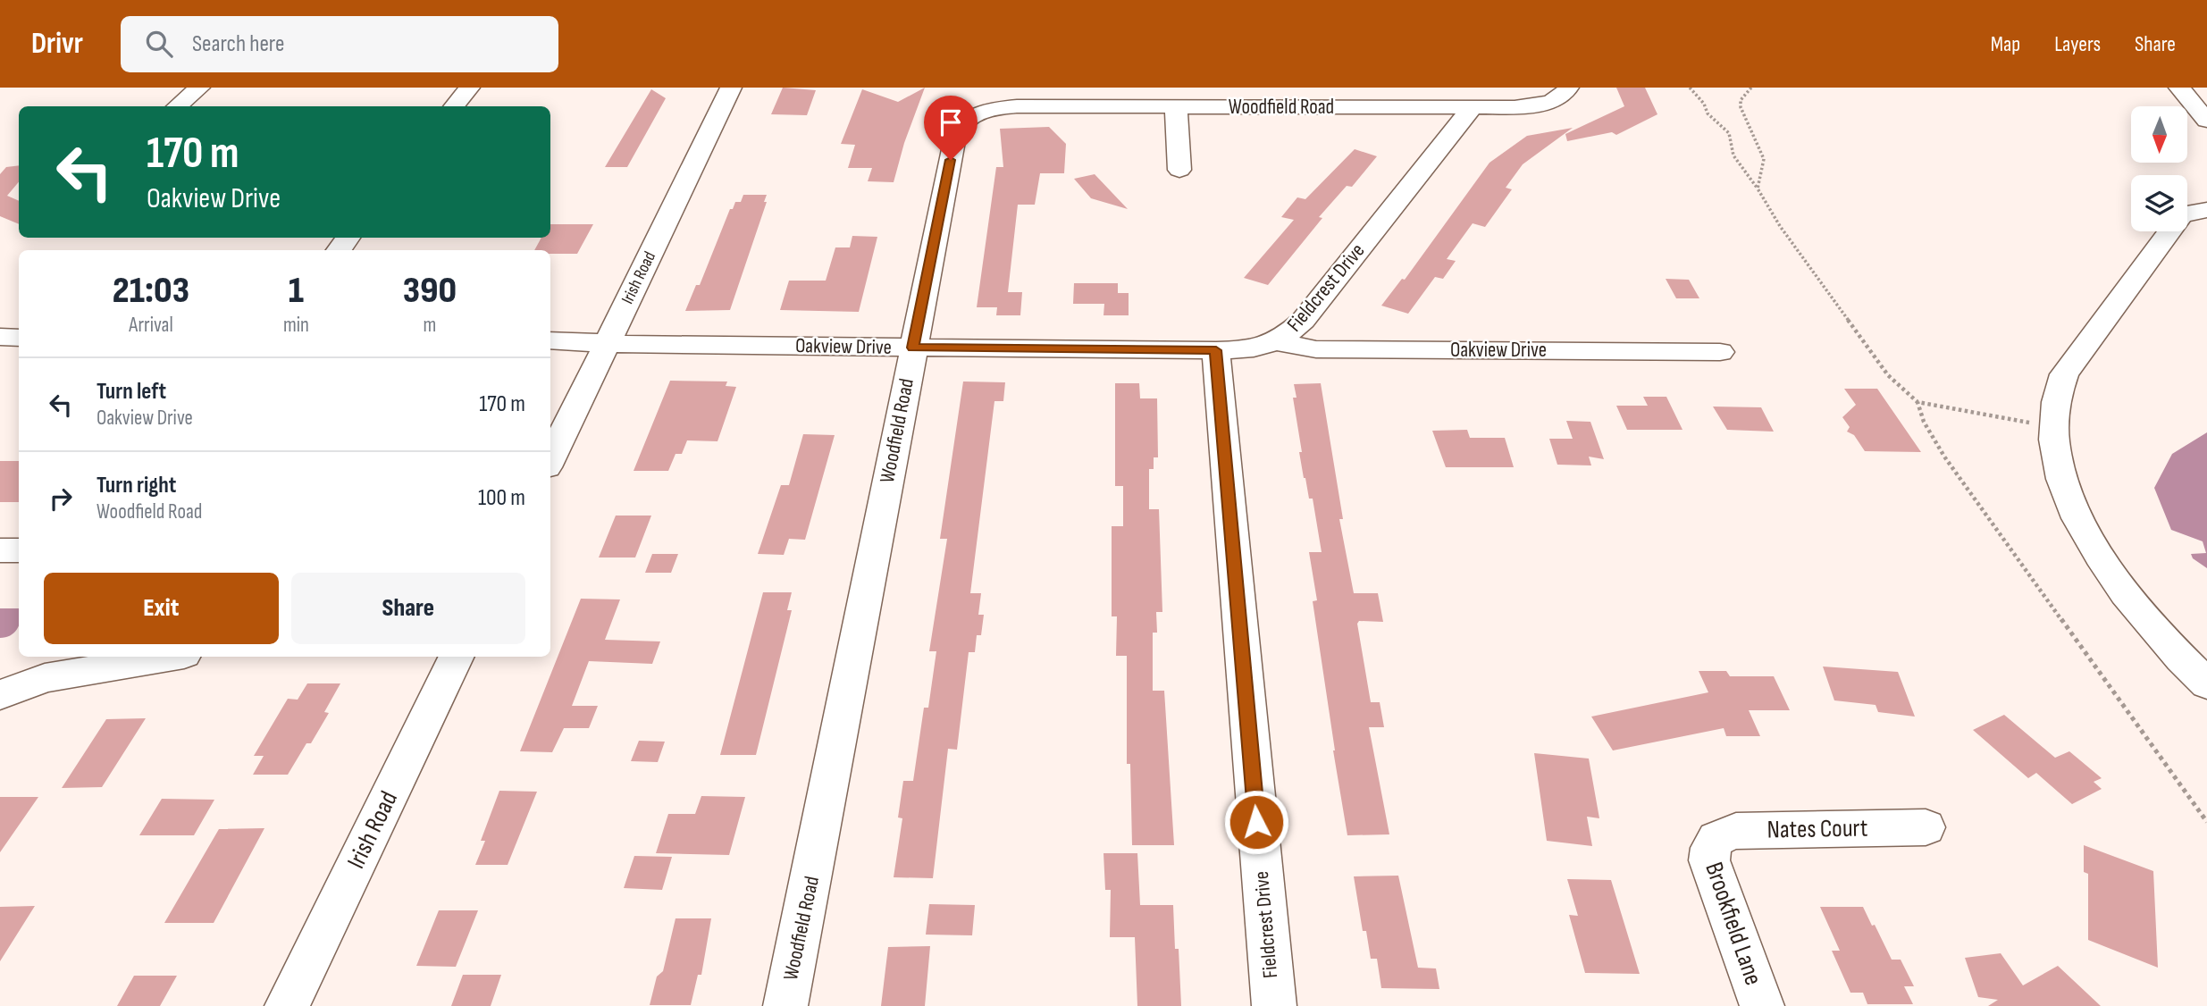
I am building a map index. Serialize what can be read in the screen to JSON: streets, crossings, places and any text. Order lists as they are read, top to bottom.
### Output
{
  "streets": {
    "street": [
      "Woodfield Road",
      "Irish Road",
      "Fieldcrest Drive",
      "Oakview Drive",
      "Nates Court",
      "Brookfield Lane"
    ]
  },
  "crossings": [
    ["Woodfield Road", "Fieldcrest Drive"],
    ["Woodfield Road", "Oakview Drive"],
    ["Irish Road", "Oakview Drive"],
    ["Fieldcrest Drive", "Oakview Drive"],
    ["Nates Court", "Brookfield Lane"]
  ],
  "north": "bottom",
  "page": {
    "header": "Drivr",
    "search": "Search here",
    "nav": ["Map", "Layers", "Share"],
    "turn": ["170 m", "Oakview Drive"],
    "eta": [
      "21:03",
      "Arrival",
      "1",
      "min",
      "390",
      "m"
    ],
    "list": [
      {
        "name": "Turn left",
        "note": "Oakview Drive",
        "value": "170 m"
      },
      {
        "name": "Turn right",
        "note": "Woodfield Road",
        "value": "100 m"
      }
    ],
    "buttons": ["Exit", "Share"]
  }
}
